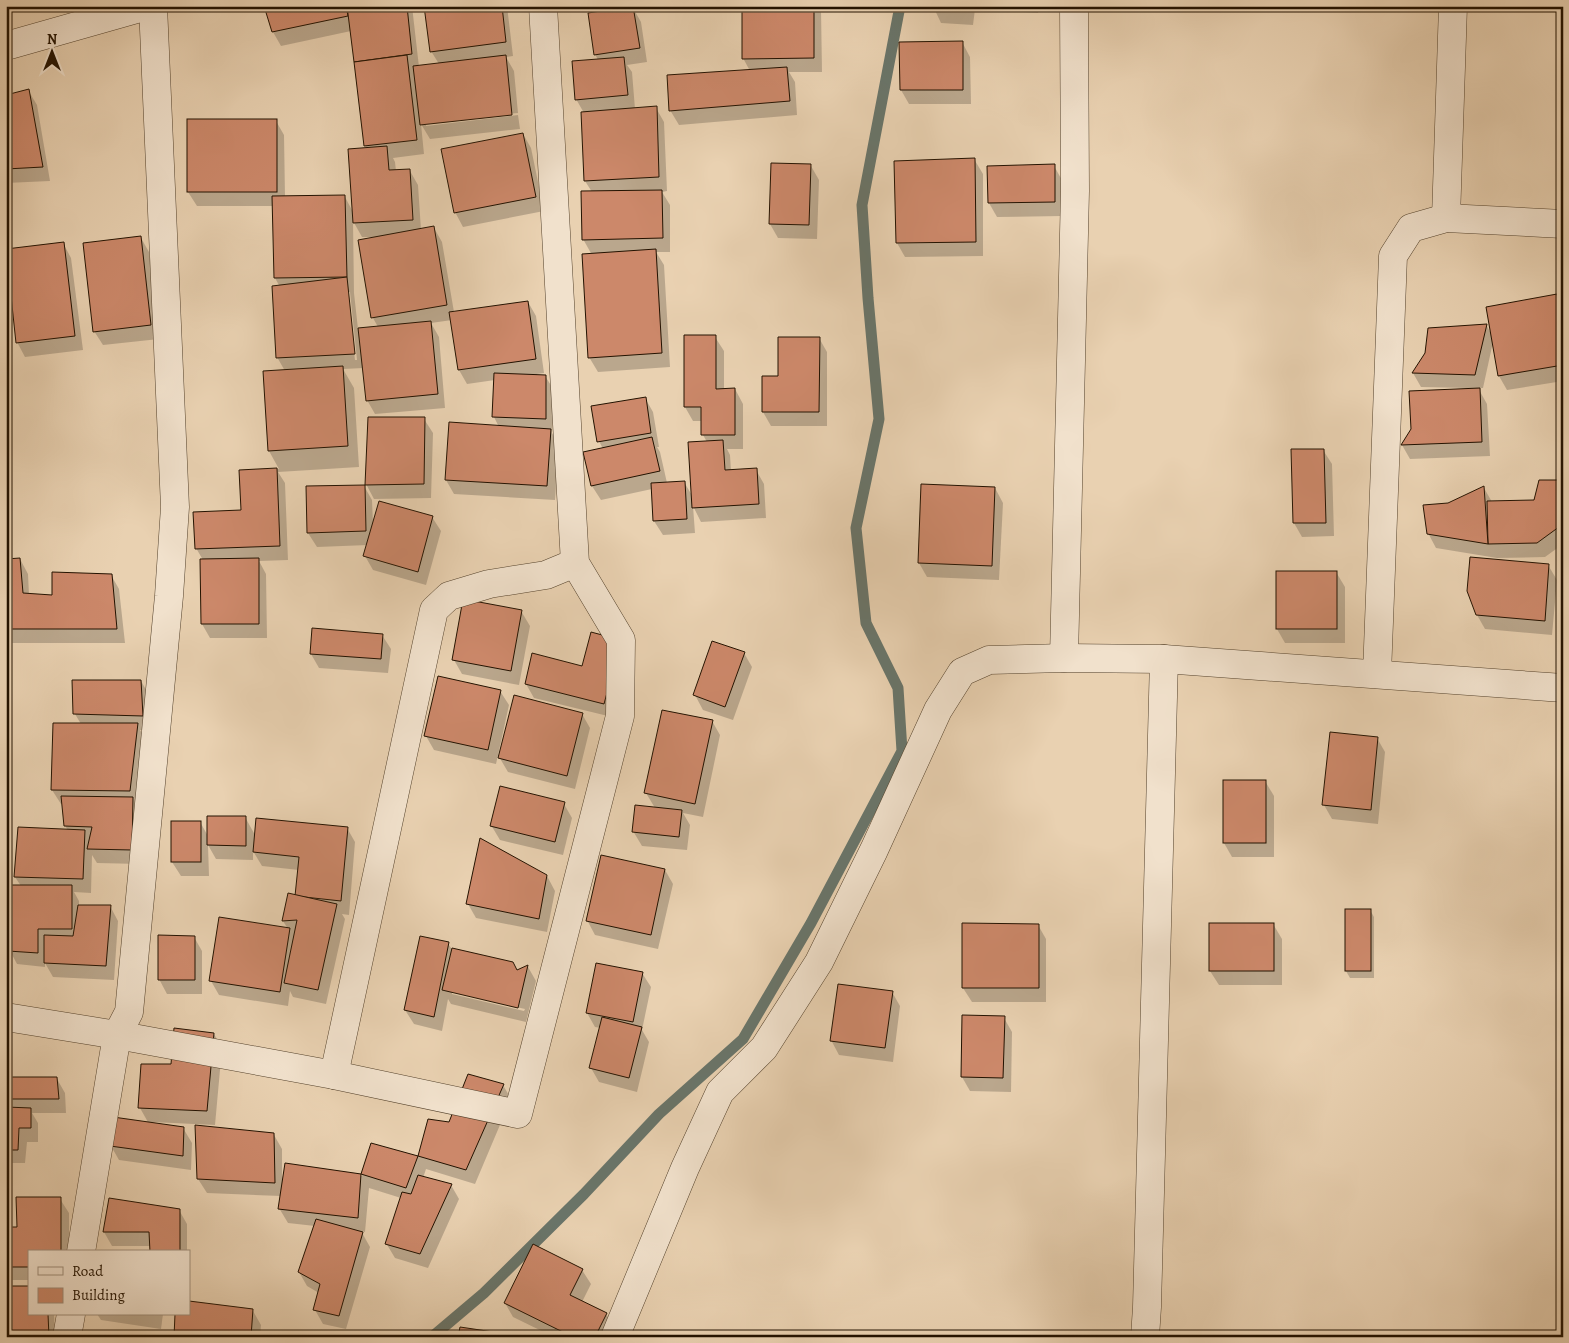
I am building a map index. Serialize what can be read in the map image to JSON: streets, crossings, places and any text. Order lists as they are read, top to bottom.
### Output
{
  "legend": ["Road", "Building"],
  "north": "top"
}
